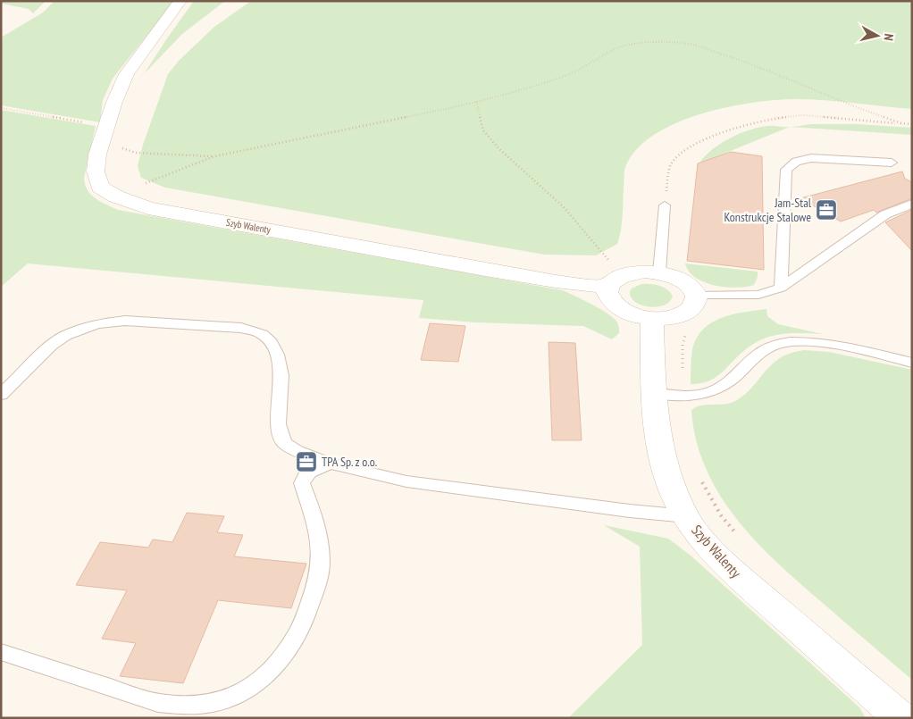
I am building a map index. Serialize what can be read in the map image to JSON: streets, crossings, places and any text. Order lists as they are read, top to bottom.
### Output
{
  "streets": {
    "street": ["Szyb Walenty"]
  },
  "places": {
    "office": ["Jam-Stal Konstrukcje Stalowe", "TPA Sp. z o.o."]
  },
  "north": "right"
}
